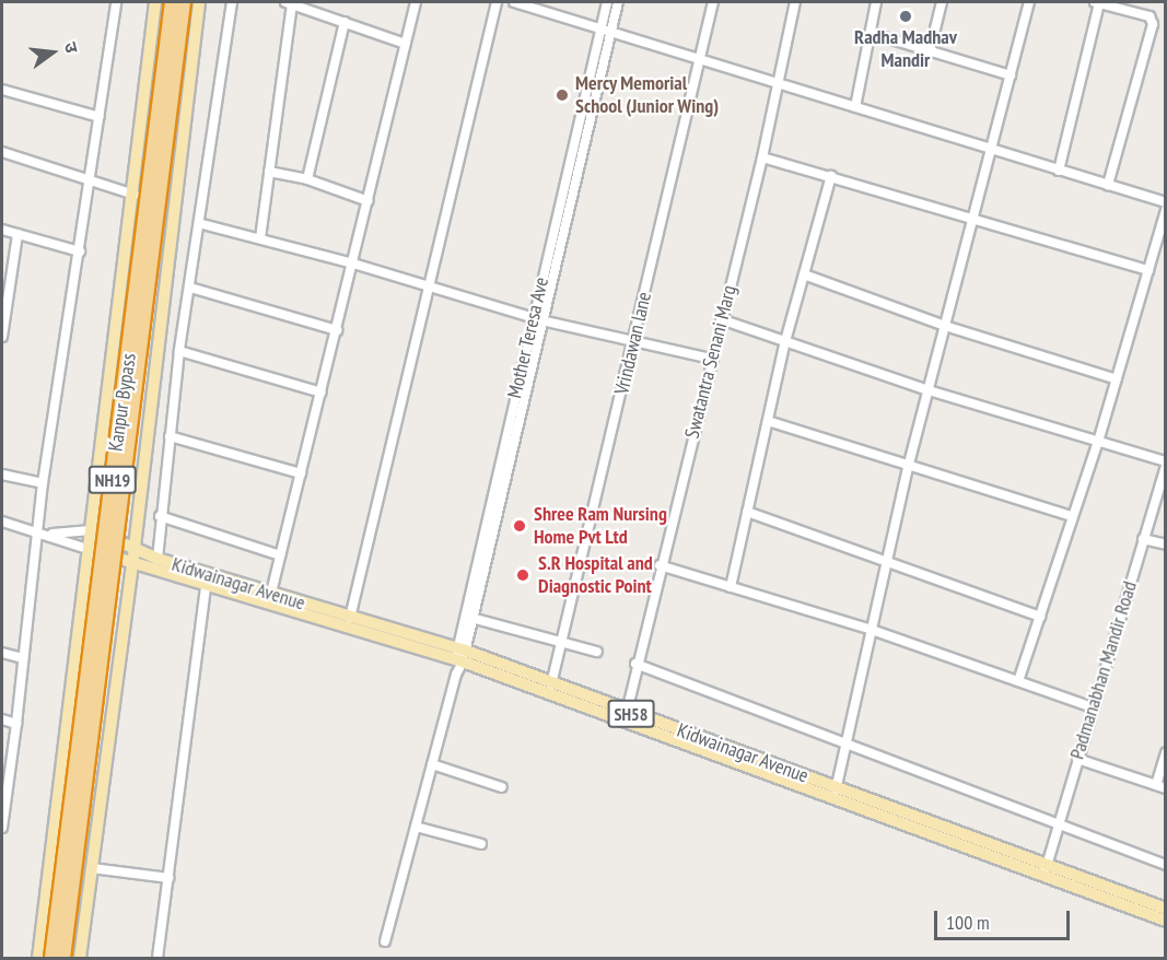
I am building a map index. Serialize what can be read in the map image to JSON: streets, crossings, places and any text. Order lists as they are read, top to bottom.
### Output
{
  "streets": {
    "highway": ["Kanpur Bypass", "NH19"],
    "main road": ["Kidwainagar Avenue", "SH58"],
    "street": ["Vrindawan lane", "Swatantra Senani Marg", "Padmanabhan Mandir Road"]
  },
  "crossings": [
    ["Vrindawan lane", "Kidwainagar Avenue"],
    ["Swatantra Senani Marg", "Kidwainagar Avenue"],
    ["Kidwainagar Avenue", "Padmanabhan Mandir Road"]
  ],
  "places": [
    "Radha Madhav Mandir",
    "Mercy Memorial School (Junior Wing)",
    "Shree Ram Nursing Home Pvt Ltd",
    "S.R Hospital and Diagnostic Point"
  ],
  "scale_bar": "100 m",
  "north": "right"
}
